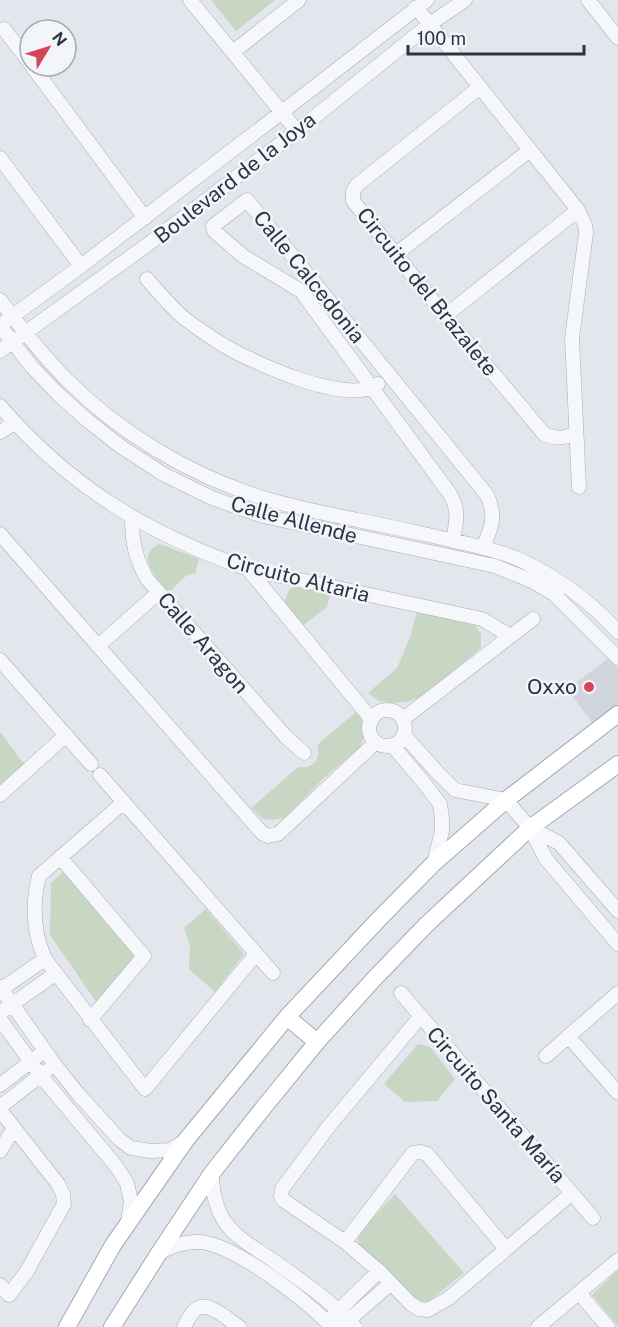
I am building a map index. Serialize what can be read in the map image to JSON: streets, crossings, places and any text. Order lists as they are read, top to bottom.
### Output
{
  "streets": {
    "street": [
      "Boulevard de la Joya",
      "Calle Calcedonia",
      "Circuito del Brazalete",
      "Calle Allende",
      "Circuito Altaria",
      "Calle Aragon",
      "Circuito Santa María"
    ]
  },
  "crossings": [
    ["Boulevard de la Joya", "Calle Allende"],
    ["Calle Calcedonia", "Calle Allende"],
    ["Circuito Altaria", "Calle Aragon"]
  ],
  "places": ["Oxxo"],
  "scale_bar": "100 m",
  "north": "top right"
}
